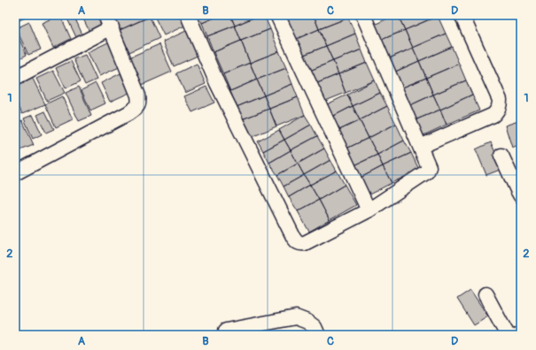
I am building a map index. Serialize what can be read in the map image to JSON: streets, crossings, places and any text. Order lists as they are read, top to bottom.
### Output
{
  "grid": {
    "columns": [
      "A",
      "B",
      "C",
      "D"
    ],
    "rows": ["1", "2"]
  }
}
